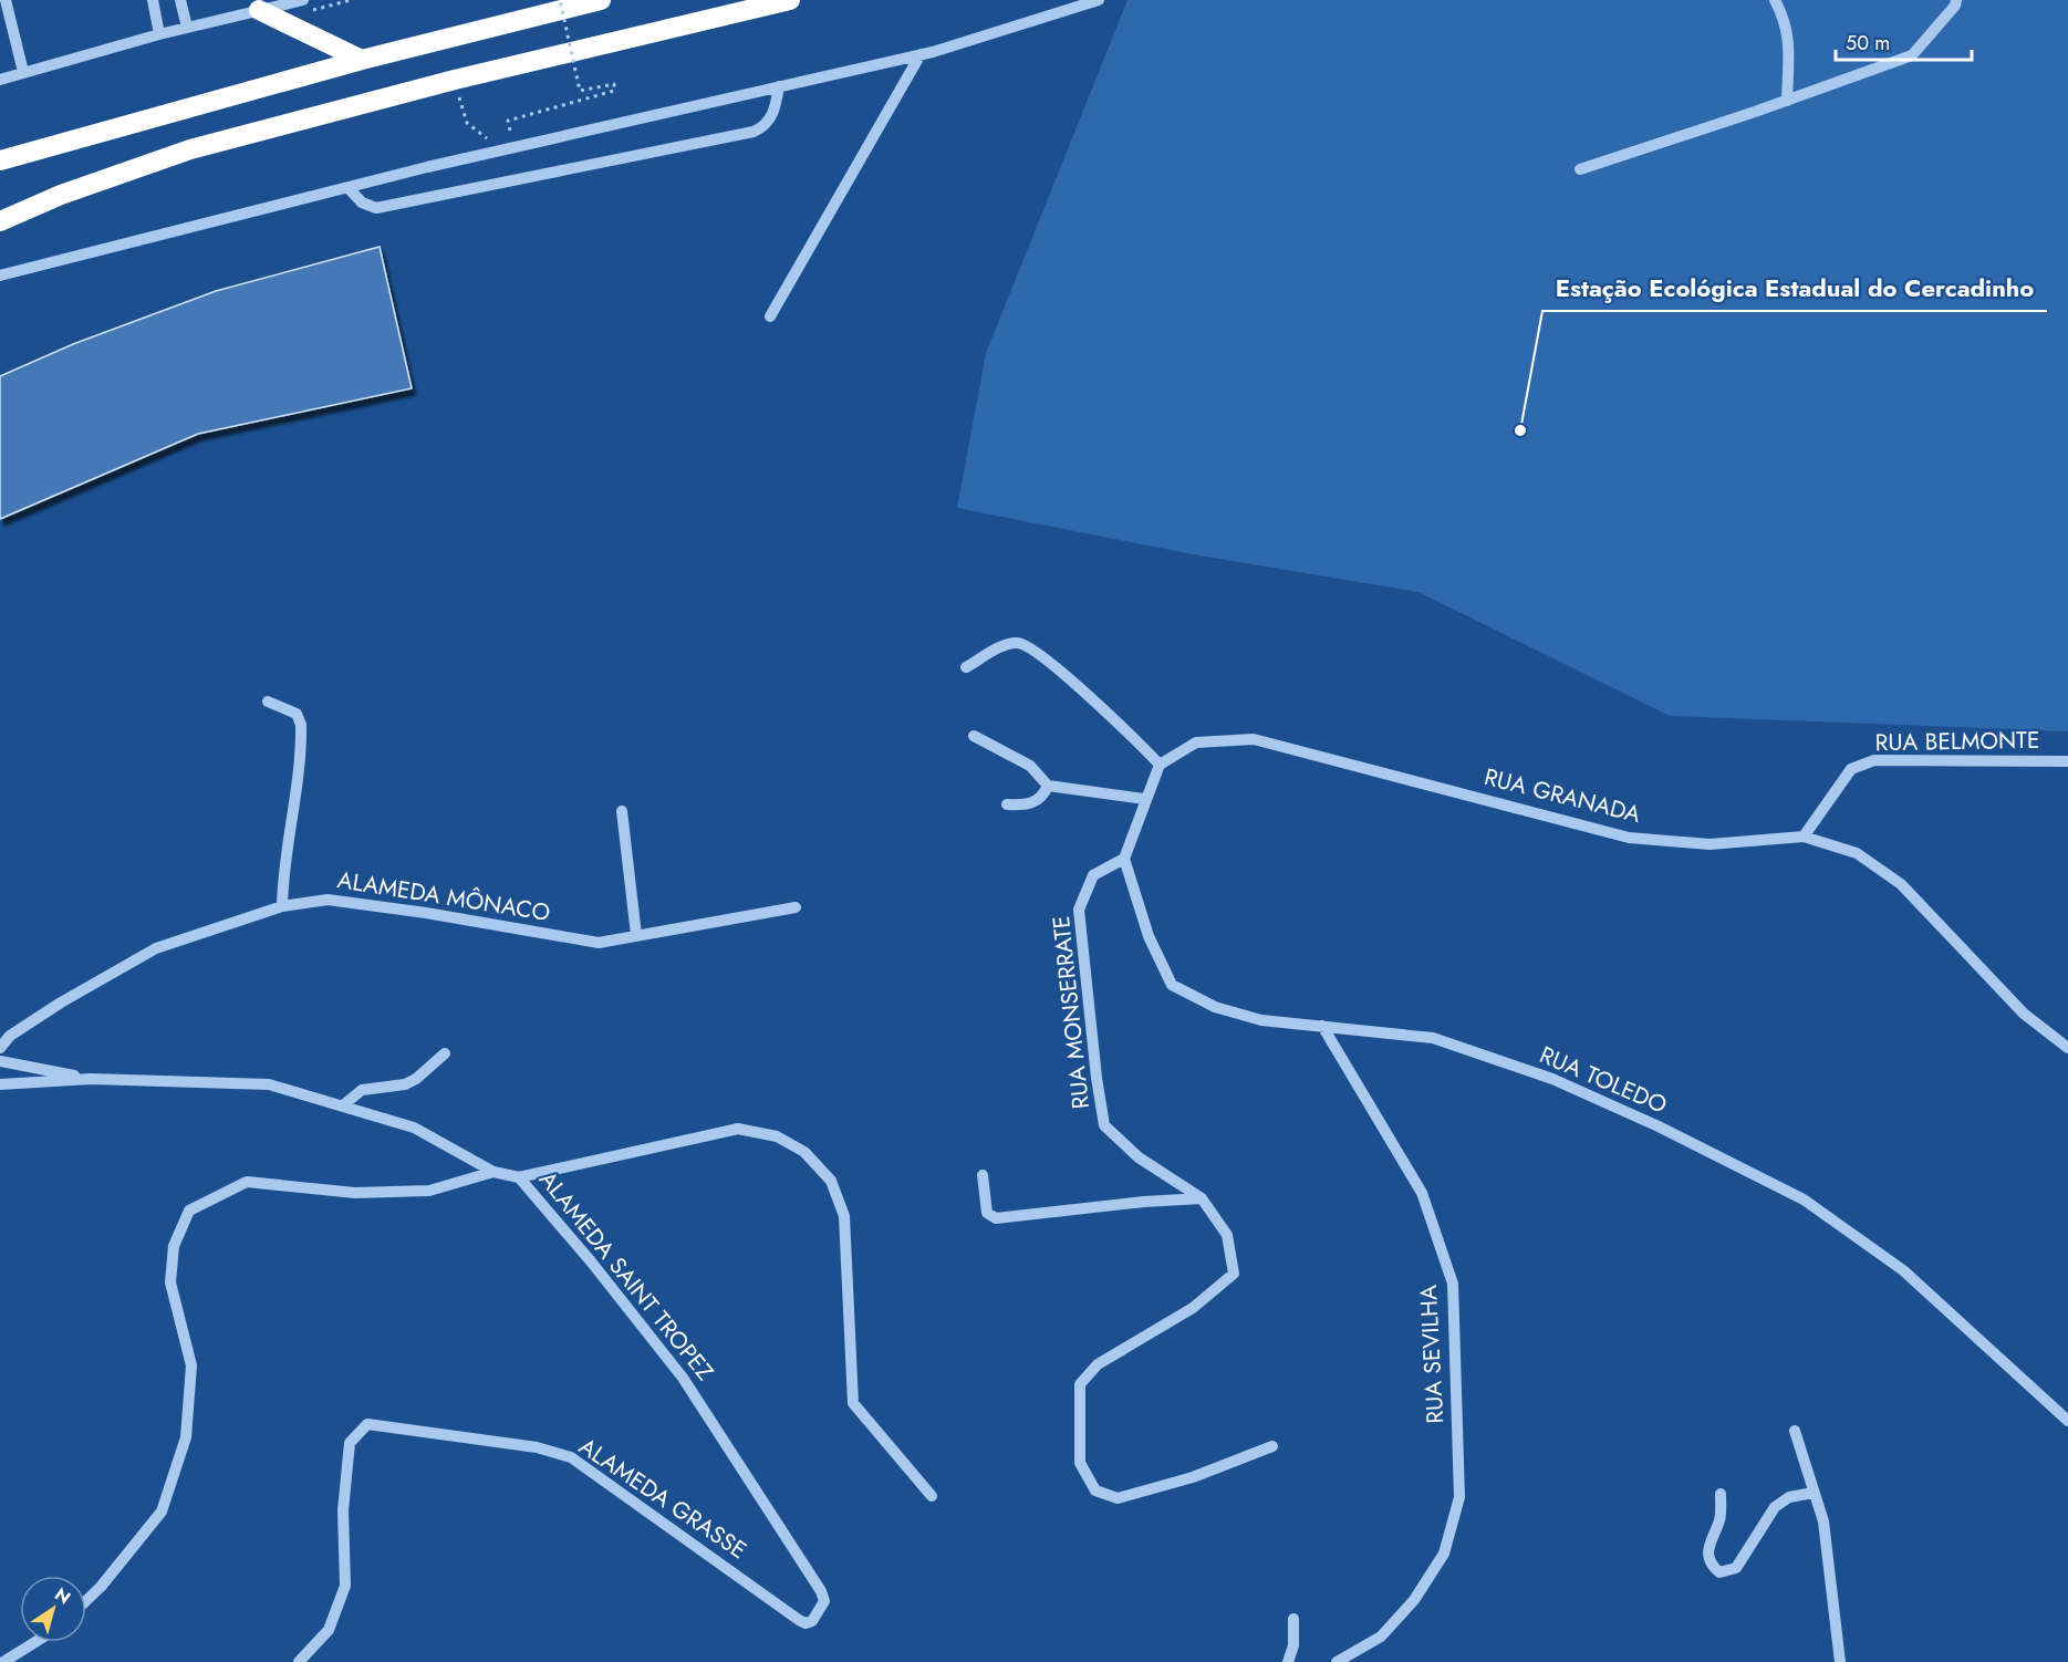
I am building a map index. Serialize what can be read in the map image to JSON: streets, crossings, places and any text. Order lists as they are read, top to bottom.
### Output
{
  "streets": {
    "street": [
      "RUA BELMONTE",
      "RUA GRANADA",
      "ALAMEDA MÔNACO",
      "RUA MONSERRATE",
      "RUA TOLEDO",
      "ALAMEDA SAINT TROPEZ",
      "RUA SEVILHA",
      "ALAMEDA GRASSE"
    ]
  },
  "crossings": [
    ["RUA BELMONTE", "RUA GRANADA"],
    ["RUA MONSERRATE", "RUA TOLEDO"],
    ["RUA TOLEDO", "RUA SEVILHA"],
    ["ALAMEDA SAINT TROPEZ", "ALAMEDA GRASSE"]
  ],
  "places": ["Estação Ecológica Estadual do Cercadinho"],
  "scale_bar": "50 m",
  "north": "top right"
}
